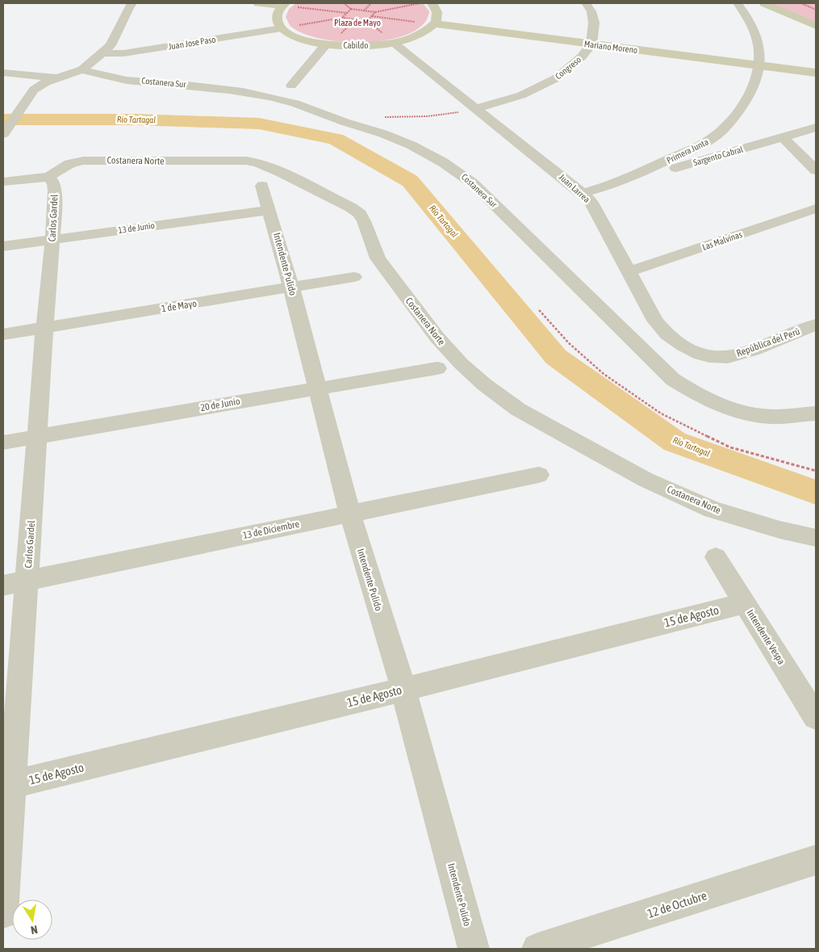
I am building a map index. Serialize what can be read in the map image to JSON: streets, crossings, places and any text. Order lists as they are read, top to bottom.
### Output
{
  "streets": {
    "main road": ["Cabildo", "Mariano Moreno"],
    "street": [
      "Juan Jose Paso",
      "Congreso",
      "Costanera Sur",
      "Primera Junta",
      "Sargento Cabral",
      "Costanera Norte",
      "Juan Larrea",
      "Carlos Gardel",
      "13 de Junio",
      "Las Malvinas",
      "Intendente Pulido",
      "1 de Mayo",
      "República del Perú",
      "20 de Junio",
      "13 de Diciembre",
      "15 de Agosto",
      "Intendente Vespa",
      "12 de Octubre"
    ]
  },
  "crossings": [
    ["Juan Jose Paso", "Cabildo"],
    ["Cabildo", "Mariano Moreno"],
    ["Cabildo", "Juan Larrea"],
    ["Mariano Moreno", "Congreso"],
    ["Mariano Moreno", "Primera Junta"],
    ["Congreso", "Juan Larrea"],
    ["Primera Junta", "Sargento Cabral"],
    ["Primera Junta", "Juan Larrea"],
    ["Costanera Norte", "Carlos Gardel"],
    ["Juan Larrea", "Las Malvinas"],
    ["Juan Larrea", "República del Perú"],
    ["Carlos Gardel", "13 de Junio"],
    ["Carlos Gardel", "1 de Mayo"],
    ["Carlos Gardel", "20 de Junio"],
    ["Carlos Gardel", "13 de Diciembre"],
    ["Carlos Gardel", "15 de Agosto"],
    ["13 de Junio", "Intendente Pulido"],
    ["Intendente Pulido", "1 de Mayo"],
    ["Intendente Pulido", "20 de Junio"],
    ["Intendente Pulido", "13 de Diciembre"],
    ["Intendente Pulido", "15 de Agosto"],
    ["15 de Agosto", "Intendente Vespa"]
  ],
  "water": ["Río Tartagal"],
  "parks": ["Plaza de Mayo"],
  "north": "bottom"
}
